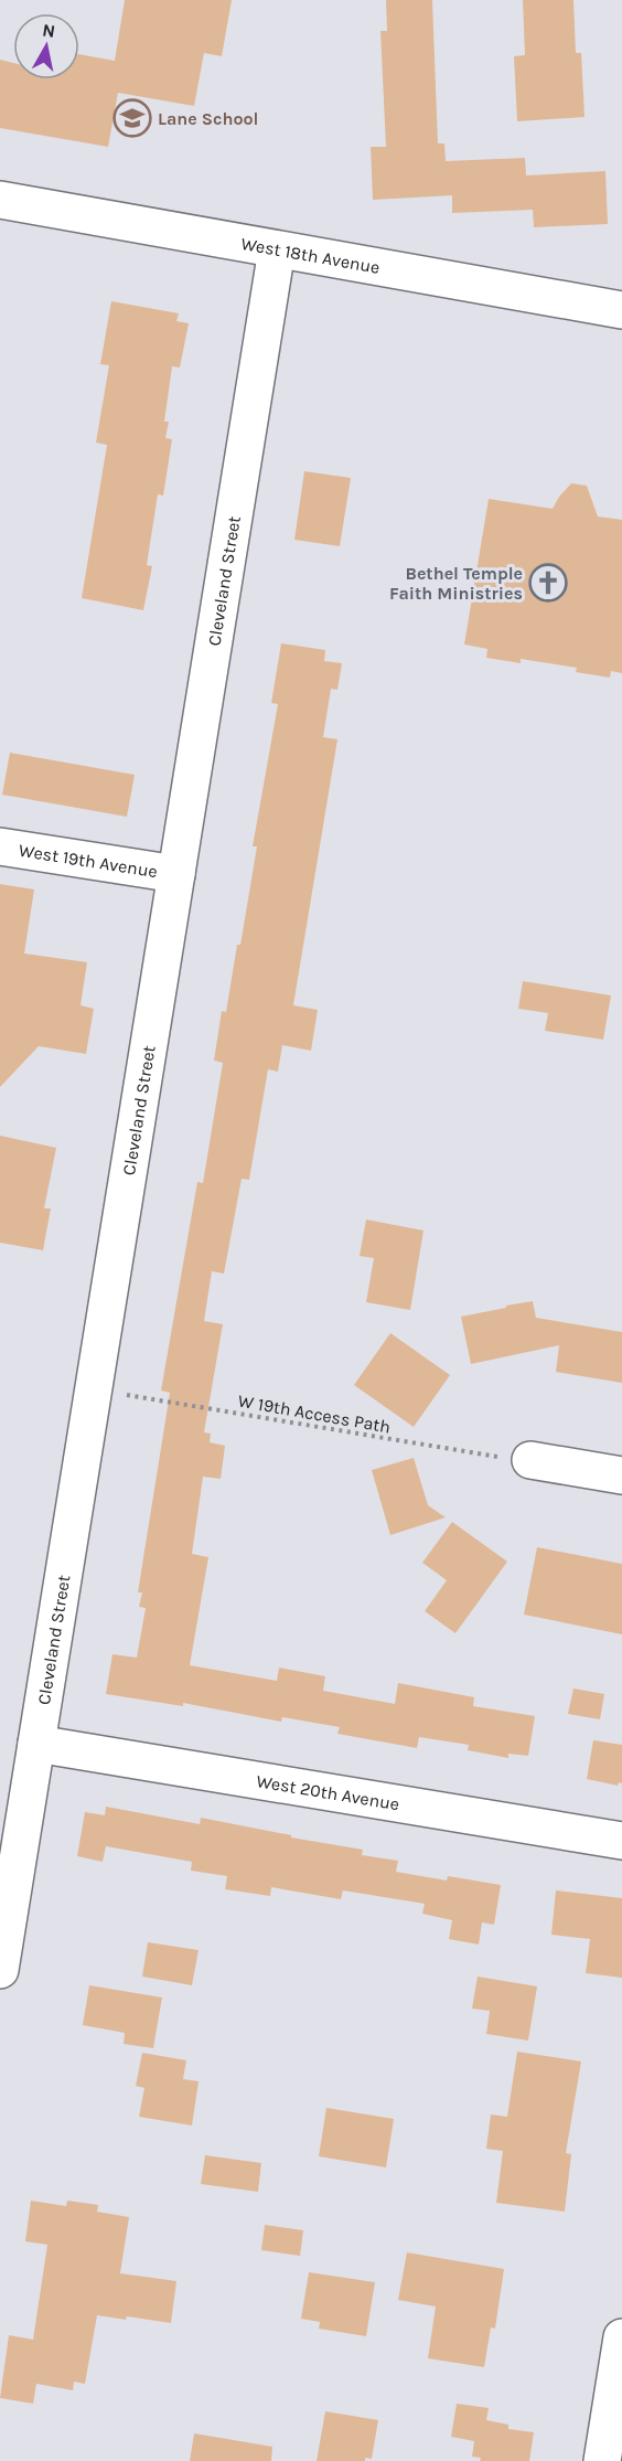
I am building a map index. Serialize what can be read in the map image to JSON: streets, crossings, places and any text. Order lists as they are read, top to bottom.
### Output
{
  "streets": {
    "street": [
      "West 18th Avenue",
      "Cleveland Street",
      "West 19th Avenue",
      "West 20th Avenue"
    ],
    "path": ["W 19th Access Path"]
  },
  "crossings": [
    ["West 18th Avenue", "Cleveland Street"],
    ["Cleveland Street", "West 19th Avenue"],
    ["Cleveland Street", "W 19th Access Path"],
    ["Cleveland Street", "West 20th Avenue"]
  ],
  "places": {
    "school or university": ["Lane School"],
    "church": ["Bethel Temple Faith Ministries"]
  },
  "north": "top"
}
